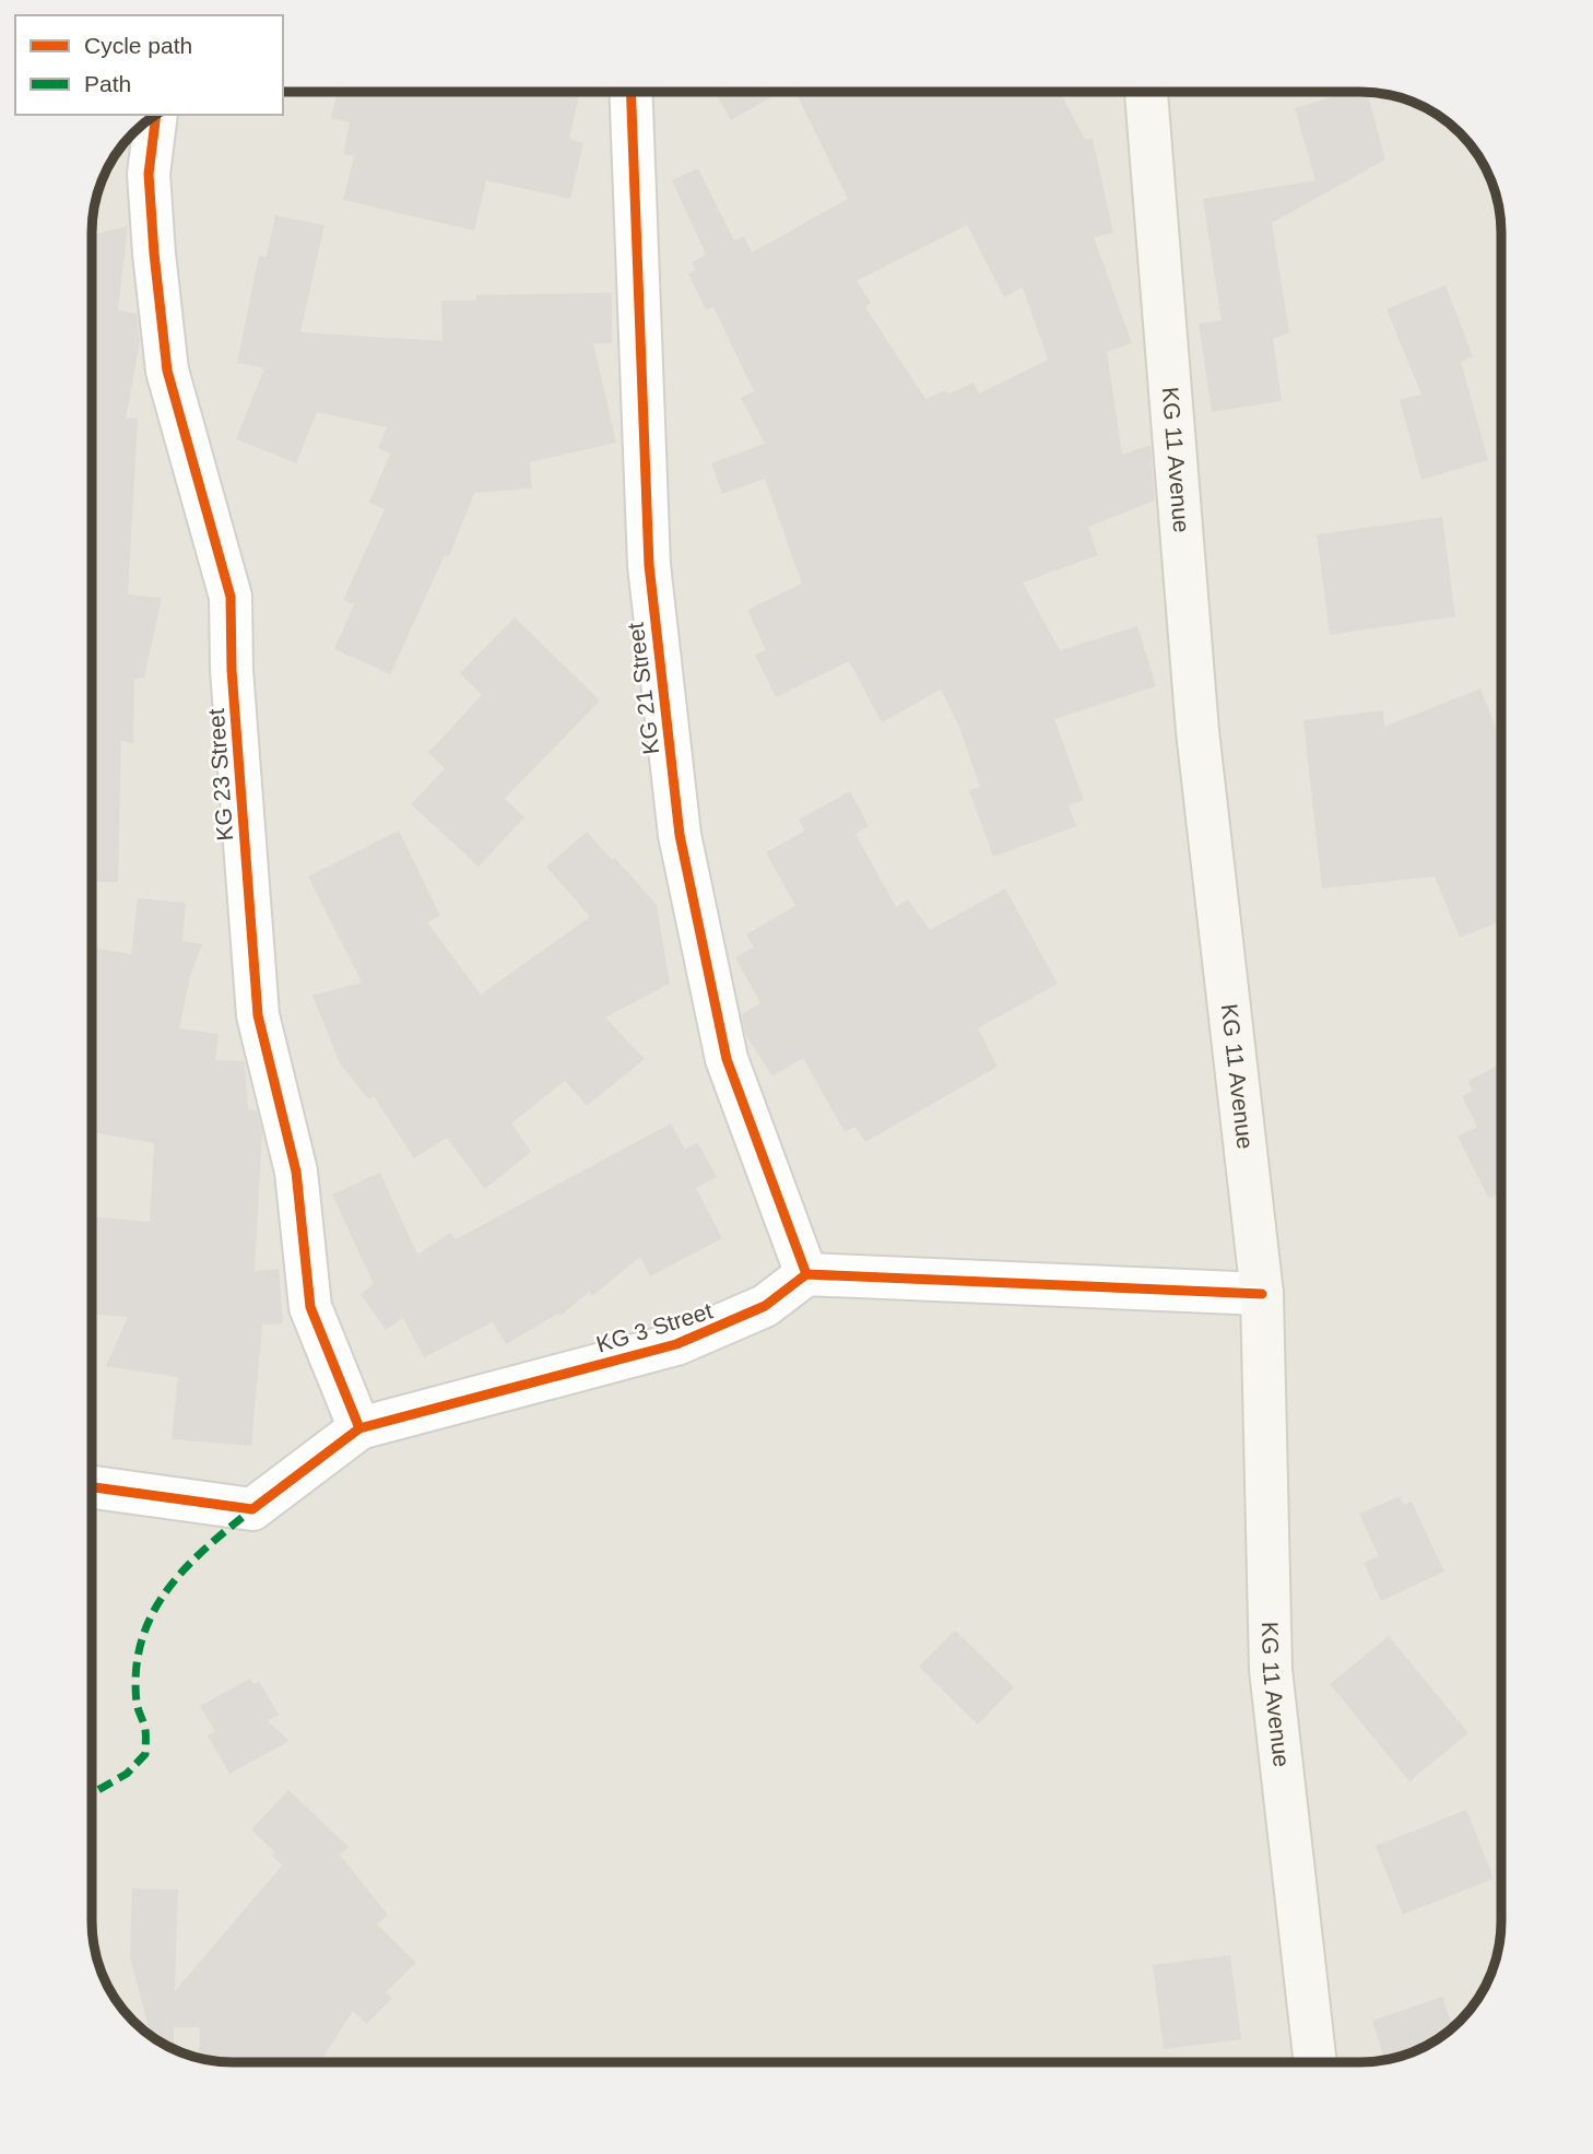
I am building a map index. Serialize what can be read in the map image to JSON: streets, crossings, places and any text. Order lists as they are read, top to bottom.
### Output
{
  "streets": {
    "main road": ["KG 11 Avenue"],
    "street": ["KG 21 Street", "KG 23 Street", "KG 3 Street"]
  },
  "crossings": [
    ["KG 21 Street", "KG 3 Street"],
    ["KG 23 Street", "KG 3 Street"]
  ],
  "legend": ["Cycle path", "Path"]
}
